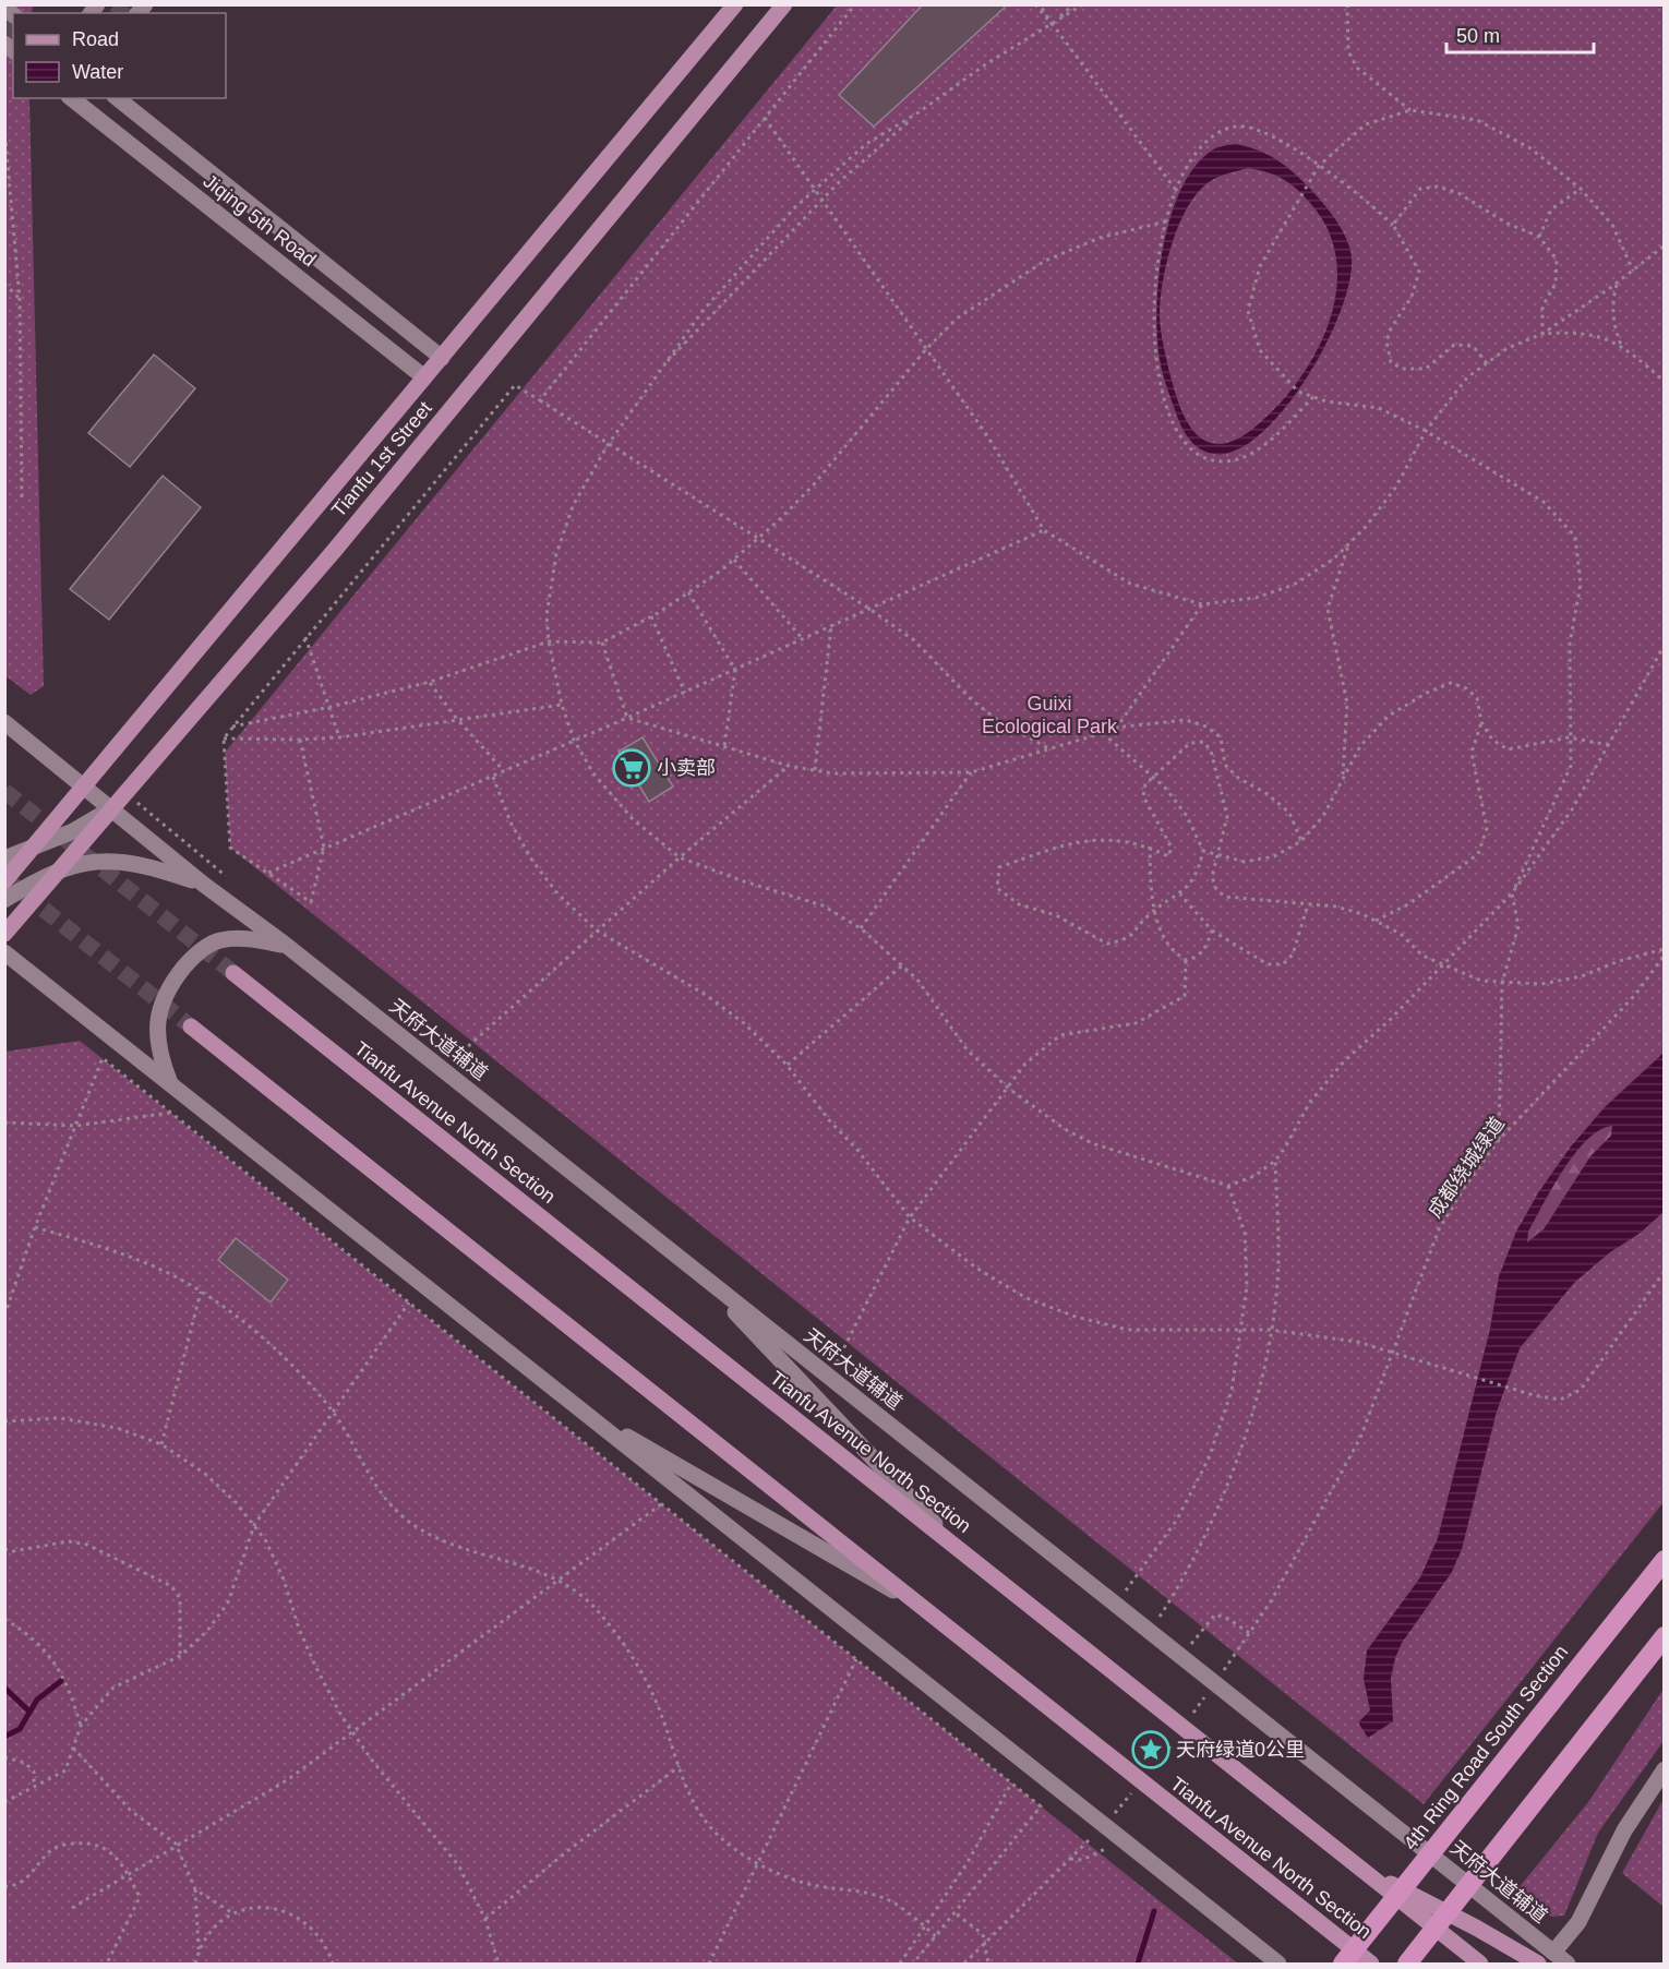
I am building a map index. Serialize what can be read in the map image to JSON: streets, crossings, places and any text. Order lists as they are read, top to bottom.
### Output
{
  "streets": {
    "highway": ["4th Ring Road South Section"],
    "main road": ["Tianfu 1st Street", "Tianfu Avenue North Section"],
    "street": ["Jiqing 5th Road", "天府大道辅道"],
    "path": ["成都绕城绿道"]
  },
  "crossings": [
    ["Jiqing 5th Road", "Tianfu 1st Street"],
    ["Tianfu 1st Street", "天府大道辅道"]
  ],
  "parks": ["Guixi Ecological Park"],
  "places": {
    "supermarket": ["小卖部"],
    "place": ["天府绿道0公里"]
  },
  "legend": ["Road", "Water"],
  "scale_bar": "50 m"
}
